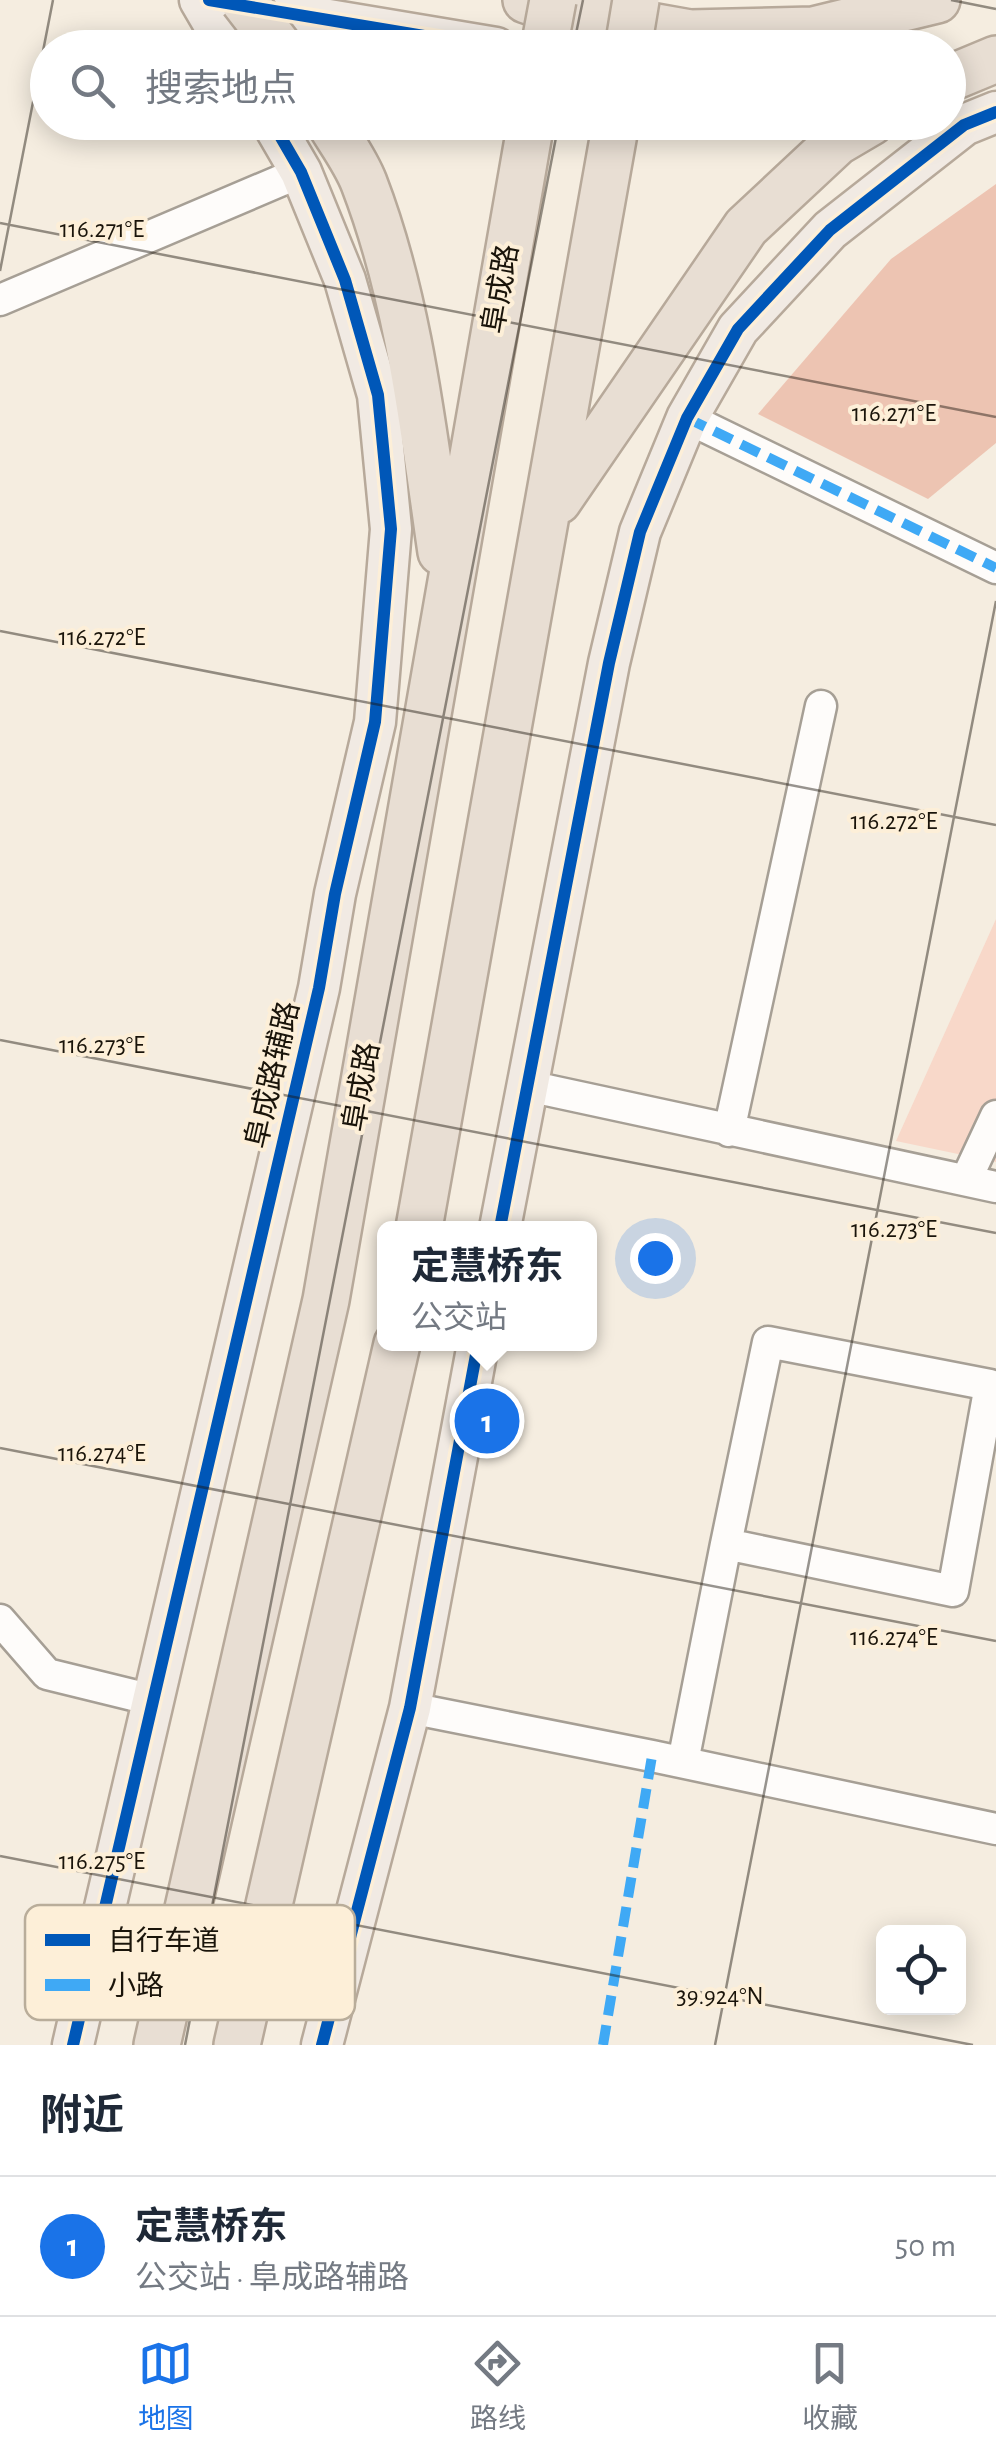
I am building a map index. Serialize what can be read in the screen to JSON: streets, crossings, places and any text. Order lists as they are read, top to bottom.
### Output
{
  "streets": {
    "highway": ["阜成路"],
    "main road": ["阜成路辅路"]
  },
  "legend": ["自行车道", "小路"],
  "page": {
    "search": "搜索地点",
    "popup": ["定慧桥东", "公交站"],
    "pins": "1",
    "heading": "附近",
    "list": [
      {
        "mark": "1",
        "name": "定慧桥东",
        "note": "公交站 · 阜成路辅路",
        "value": "50 m"
      }
    ],
    "nav": ["地图", "路线", "收藏"]
  },
  "coordinates": [
    "116.271°E",
    "116.272°E",
    "116.273°E",
    "116.274°E",
    "116.275°E",
    "39.924°N"
  ]
}
